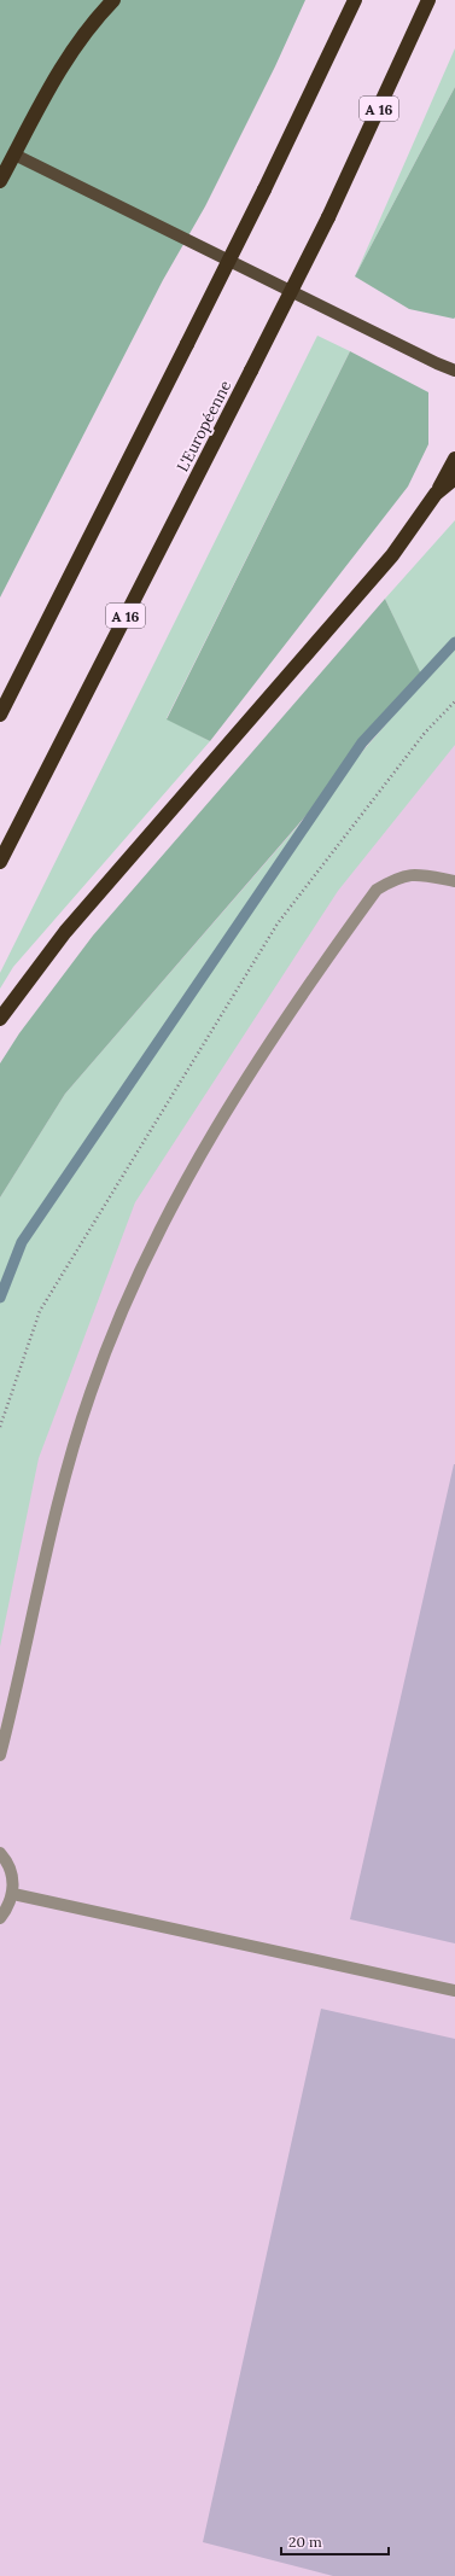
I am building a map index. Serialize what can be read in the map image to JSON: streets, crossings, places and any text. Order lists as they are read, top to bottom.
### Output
{
  "streets": {
    "highway": ["A 16", "L'Européenne"]
  },
  "scale_bar": "20 m"
}
